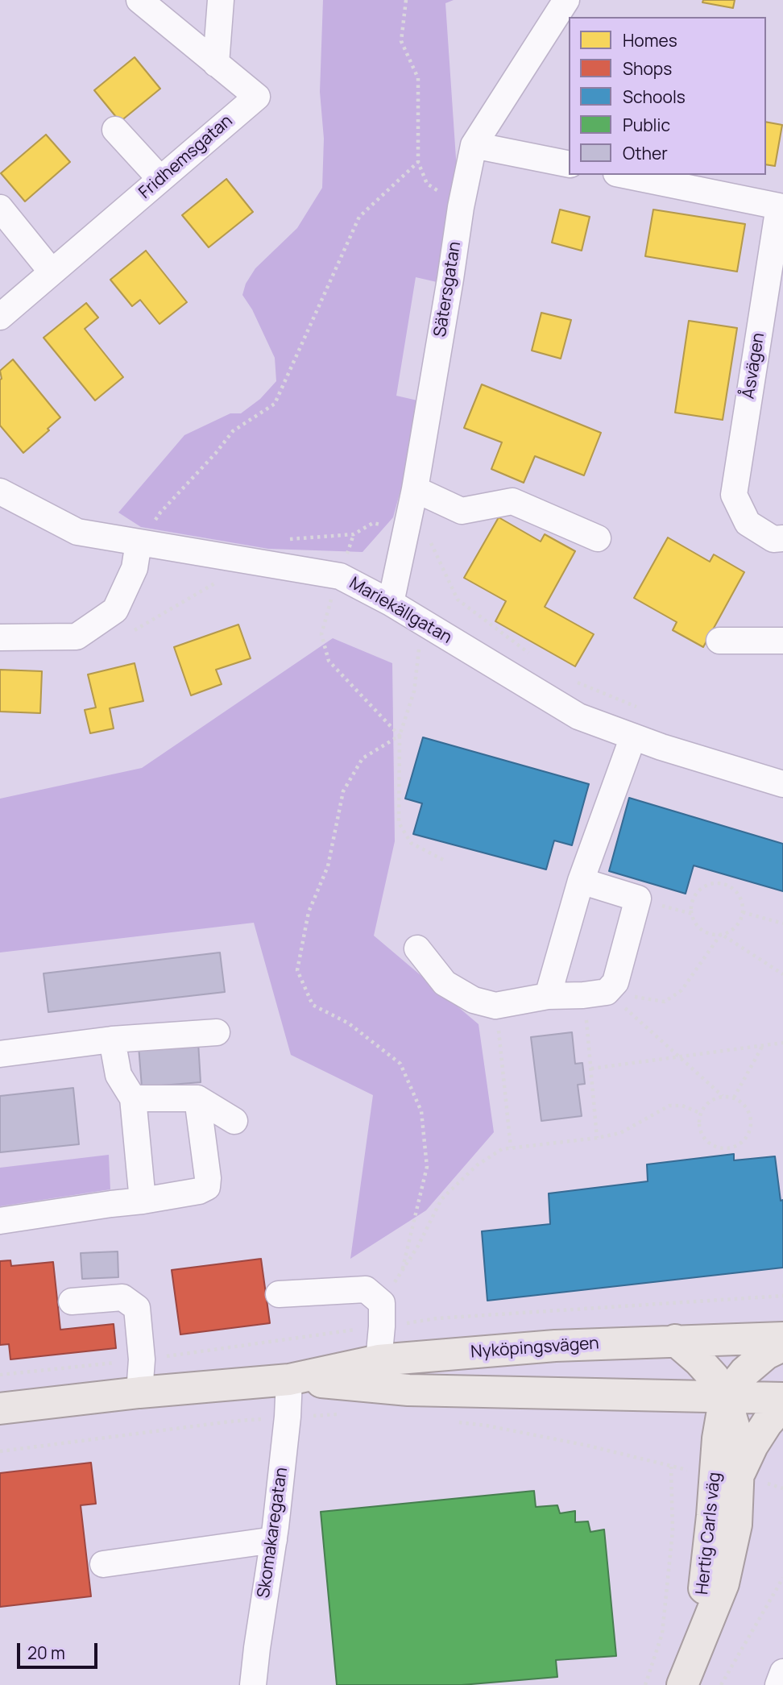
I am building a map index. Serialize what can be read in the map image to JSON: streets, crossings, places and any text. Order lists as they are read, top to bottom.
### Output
{
  "streets": {
    "main road": ["Nyköpingsvägen", "Hertig Carls väg"],
    "street": [
      "Fridhemsgatan",
      "Sätersgatan",
      "Åsvägen",
      "Mariekällgatan",
      "Skomakaregatan"
    ]
  },
  "crossings": [
    ["Sätersgatan", "Mariekällgatan"],
    ["Nyköpingsvägen", "Skomakaregatan"],
    ["Nyköpingsvägen", "Hertig Carls väg"]
  ],
  "legend": [
    "Homes",
    "Shops",
    "Schools",
    "Public",
    "Other"
  ],
  "scale_bar": "20 m"
}
